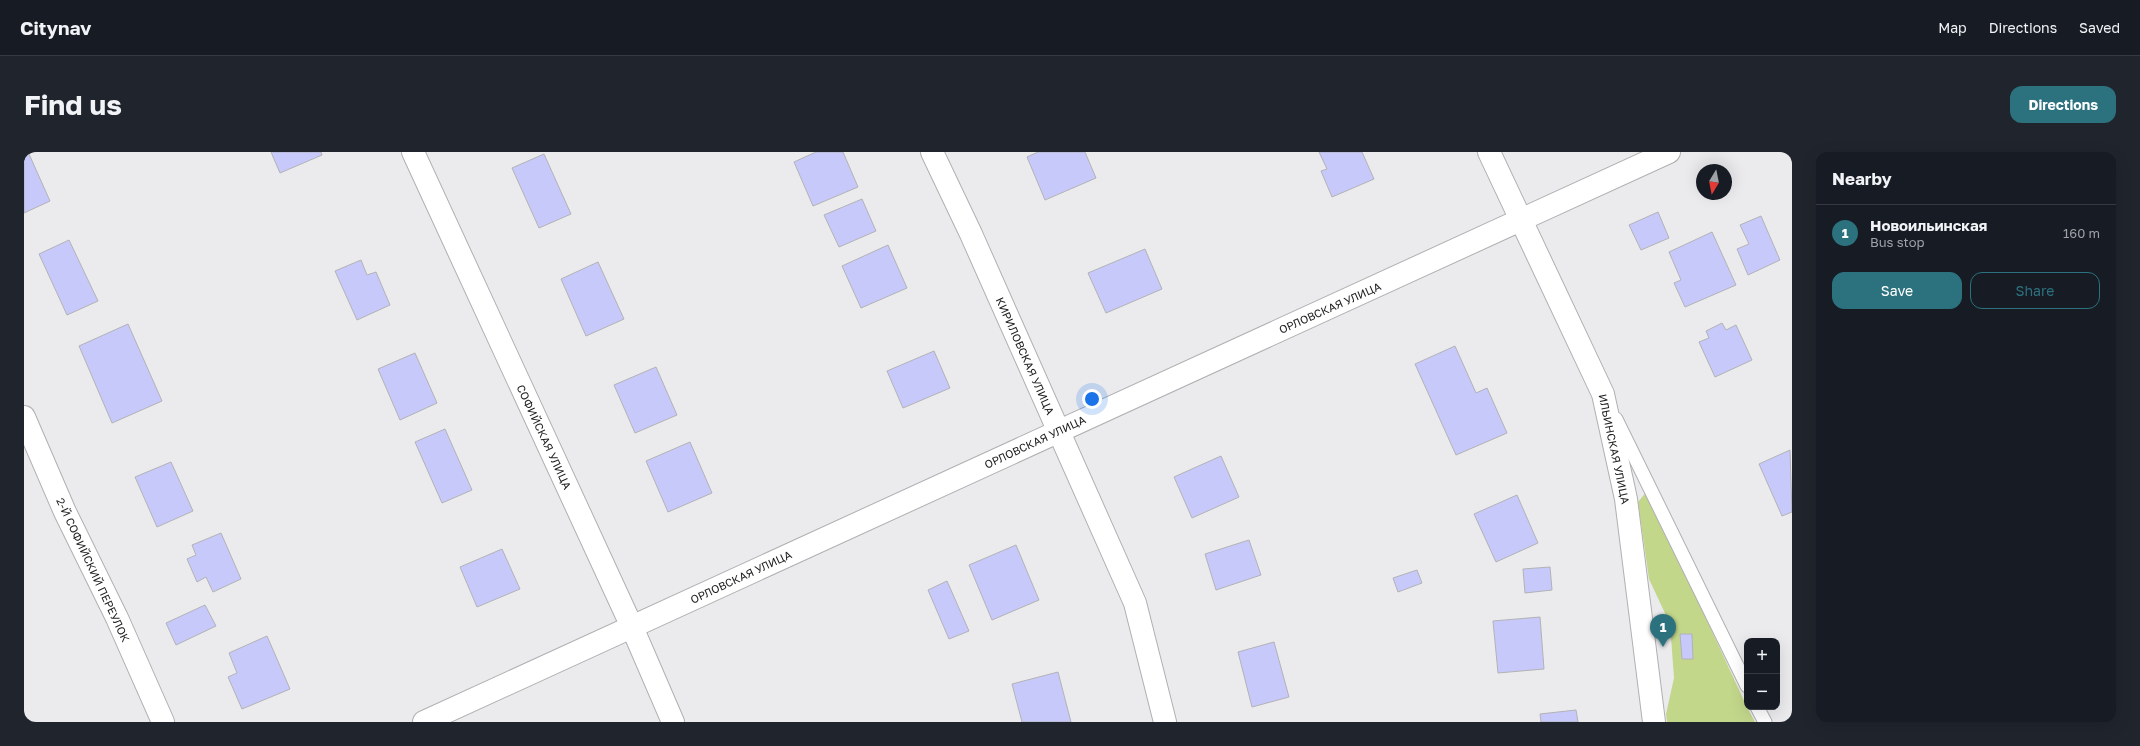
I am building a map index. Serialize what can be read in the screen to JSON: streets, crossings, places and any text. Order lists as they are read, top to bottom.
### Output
{
  "streets": {
    "street": [
      "ОРЛОВСКАЯ УЛИЦА",
      "КИРИЛОВСКАЯ УЛИЦА",
      "СОФИЙСКАЯ УЛИЦА",
      "ИЛЬИНСКАЯ УЛИЦА",
      "2-Й СОФИЙСКИЙ ПЕРЕУЛОК"
    ]
  },
  "crossings": [
    ["ОРЛОВСКАЯ УЛИЦА", "КИРИЛОВСКАЯ УЛИЦА"],
    ["ОРЛОВСКАЯ УЛИЦА", "СОФИЙСКАЯ УЛИЦА"],
    ["ОРЛОВСКАЯ УЛИЦА", "ИЛЬИНСКАЯ УЛИЦА"]
  ],
  "north": "bottom",
  "page": {
    "header": "Citynav",
    "nav": ["Map", "Directions", "Saved"],
    "buttons": [
      "Directions",
      ["Save", "Share"]
    ],
    "title": "Find us",
    "heading": "Nearby",
    "list": [
      {
        "mark": "1",
        "name": "Новоильинская",
        "note": "Bus stop",
        "value": "160 m"
      }
    ],
    "pins": "1",
    "map_buttons": ["+", "−"]
  }
}
